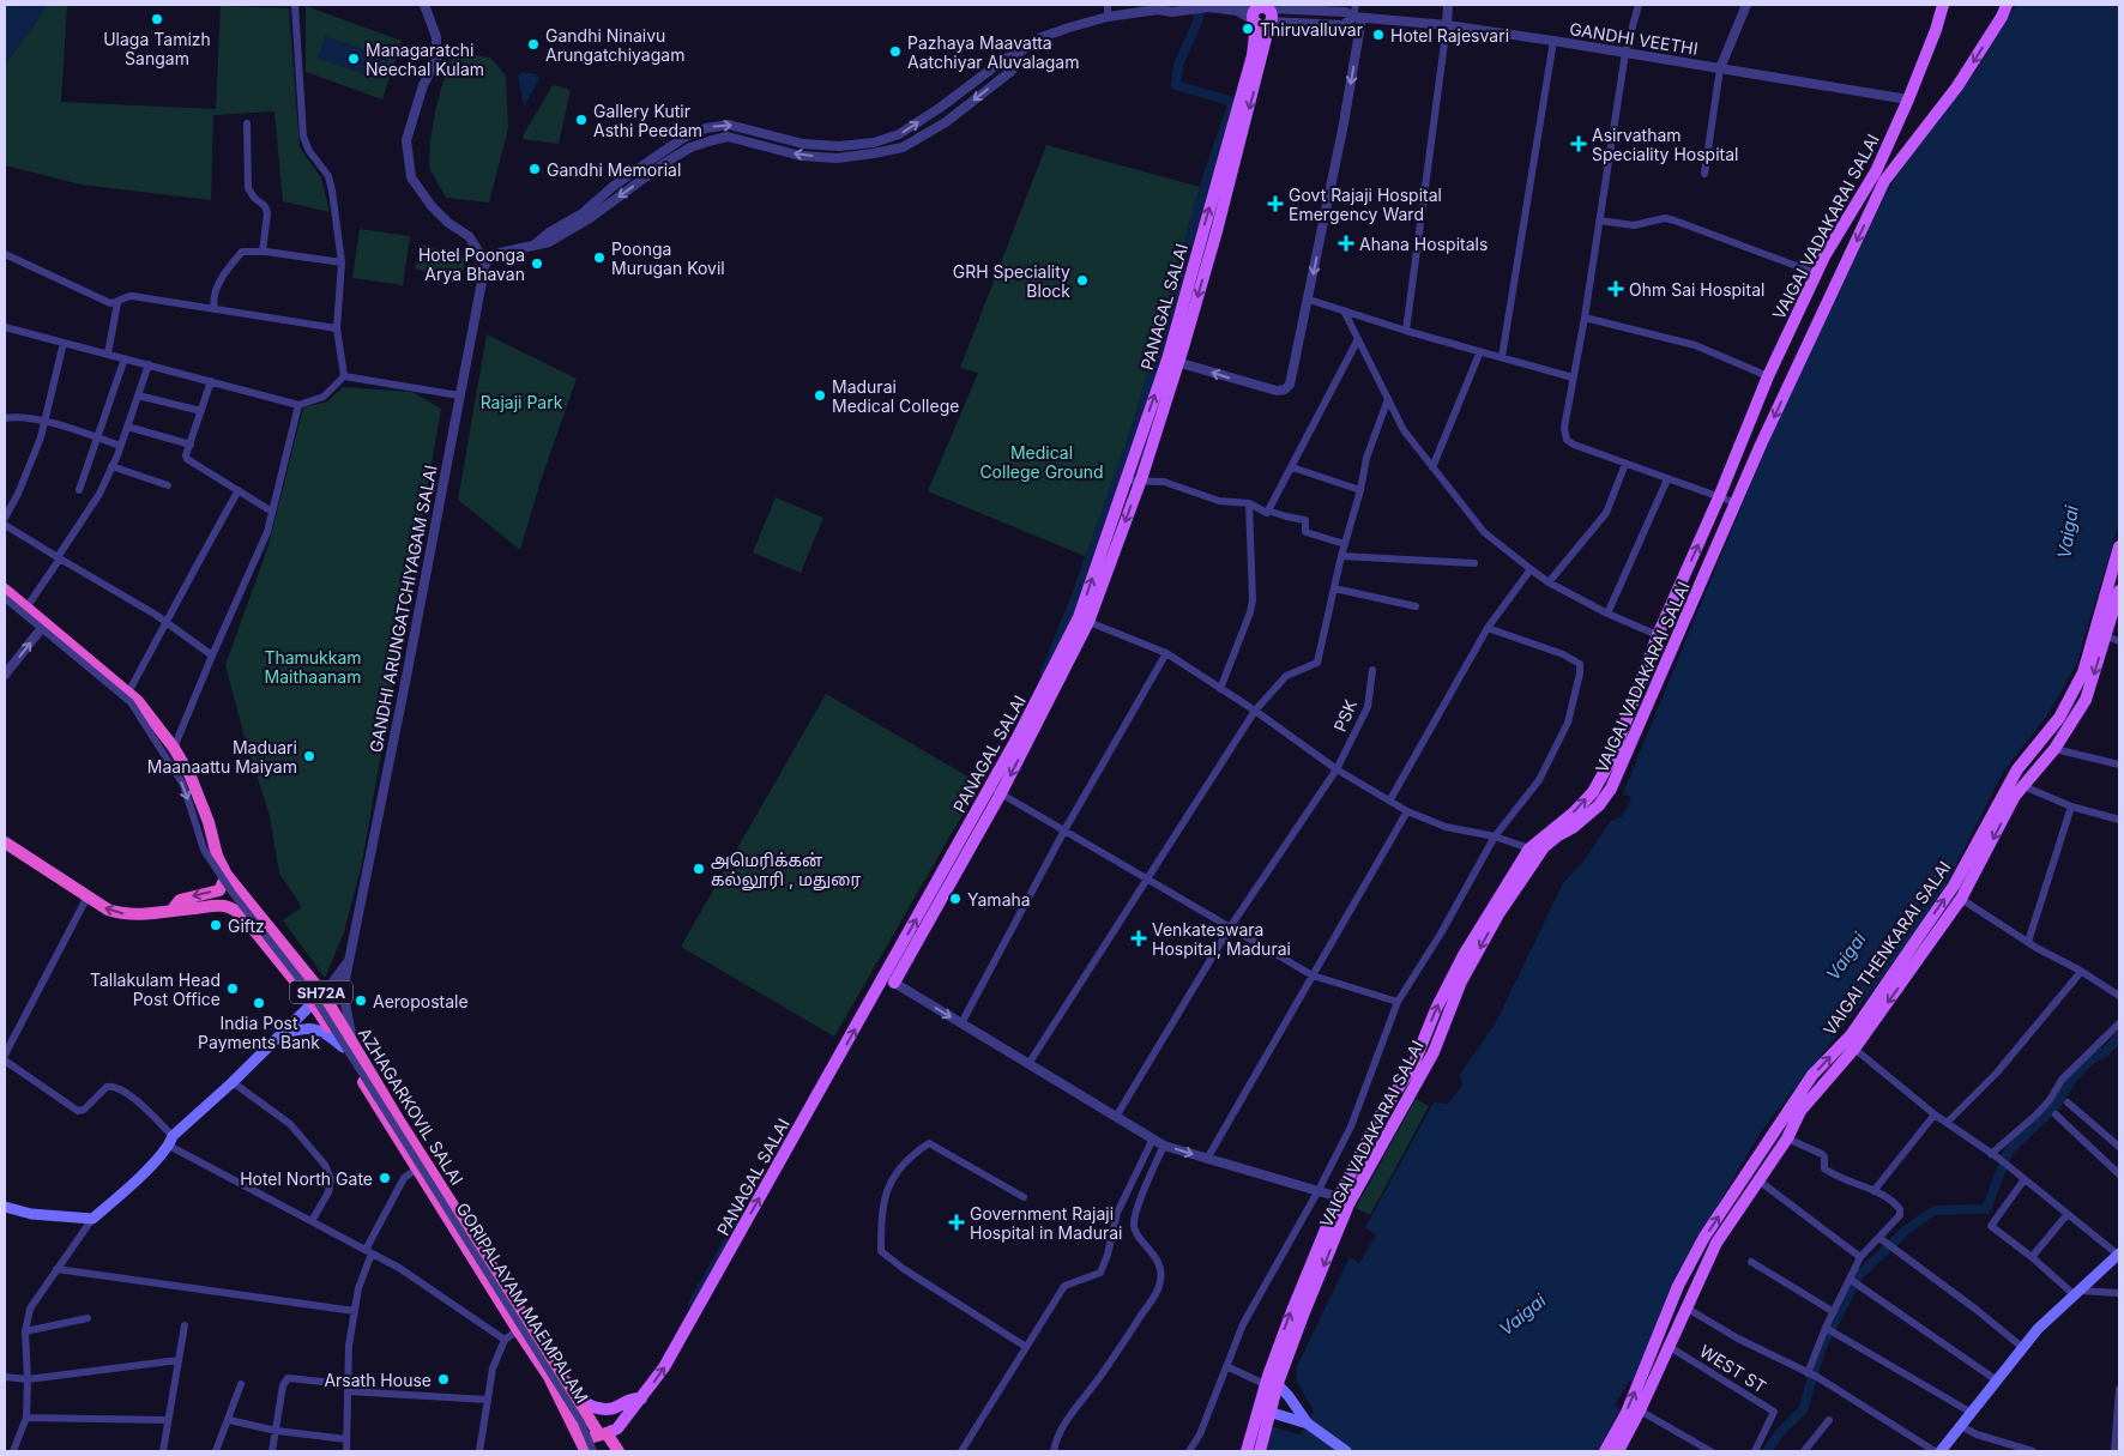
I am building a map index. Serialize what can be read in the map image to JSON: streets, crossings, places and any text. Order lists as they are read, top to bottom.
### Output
{
  "streets": {
    "highway": ["SH72A", "AZHAGARKOVIL SALAI"],
    "main road": ["VAIGAI VADAKARAI SALAI", "PANAGAL SALAI", "VAIGAI THENKARAI SALAI"],
    "street": [
      "GANDHI VEETHI",
      "GANDHI ARUNGATCHIYAGAM SALAI",
      "PSK",
      "GORIPALAYAM MAEMPALAM",
      "WEST ST"
    ]
  },
  "crossings": [
    ["GANDHI VEETHI", "VAIGAI VADAKARAI SALAI"],
    ["GANDHI VEETHI", "PANAGAL SALAI"],
    ["PANAGAL SALAI", "AZHAGARKOVIL SALAI"],
    ["GANDHI ARUNGATCHIYAGAM SALAI", "AZHAGARKOVIL SALAI"],
    ["VAIGAI THENKARAI SALAI", "WEST ST"],
    ["AZHAGARKOVIL SALAI", "GORIPALAYAM MAEMPALAM"]
  ],
  "one_way": ["GORIPALAYAM MAEMPALAM"],
  "water": ["Vaigai"],
  "parks": ["Rajaji Park", "Medical College Ground", "Thamukkam Maithaanam"],
  "places": {
    "other": [
      "Ulaga Tamizh Sangam",
      "Thiruvalluvar",
      "Hotel Rajesvari",
      "Gandhi Ninaivu Arungatchiyagam",
      "Pazhaya Maavatta Aatchiyar Aluvalagam",
      "Managaratchi Neechal Kulam",
      "Gallery Kutir Asthi Peedam",
      "Gandhi Memorial",
      "Poonga Murugan Kovil",
      "Hotel Poonga Arya Bhavan",
      "GRH Speciality Block",
      "Madurai Medical College",
      "Maduari Maanaattu Maiyam",
      "அமெரிக்கன் கல்லூரி , மதுரை",
      "Yamaha",
      "Giftz",
      "Tallakulam Head Post Office",
      "Aeropostale",
      "India Post Payments Bank",
      "Hotel North Gate",
      "Arsath House"
    ],
    "health": [
      "Asirvatham Speciality Hospital",
      "Govt Rajaji Hospital Emergency Ward",
      "Ahana Hospitals",
      "Ohm Sai Hospital",
      "Venkateswara Hospital, Madurai",
      "Government Rajaji Hospital in Madurai"
    ]
  }
}
